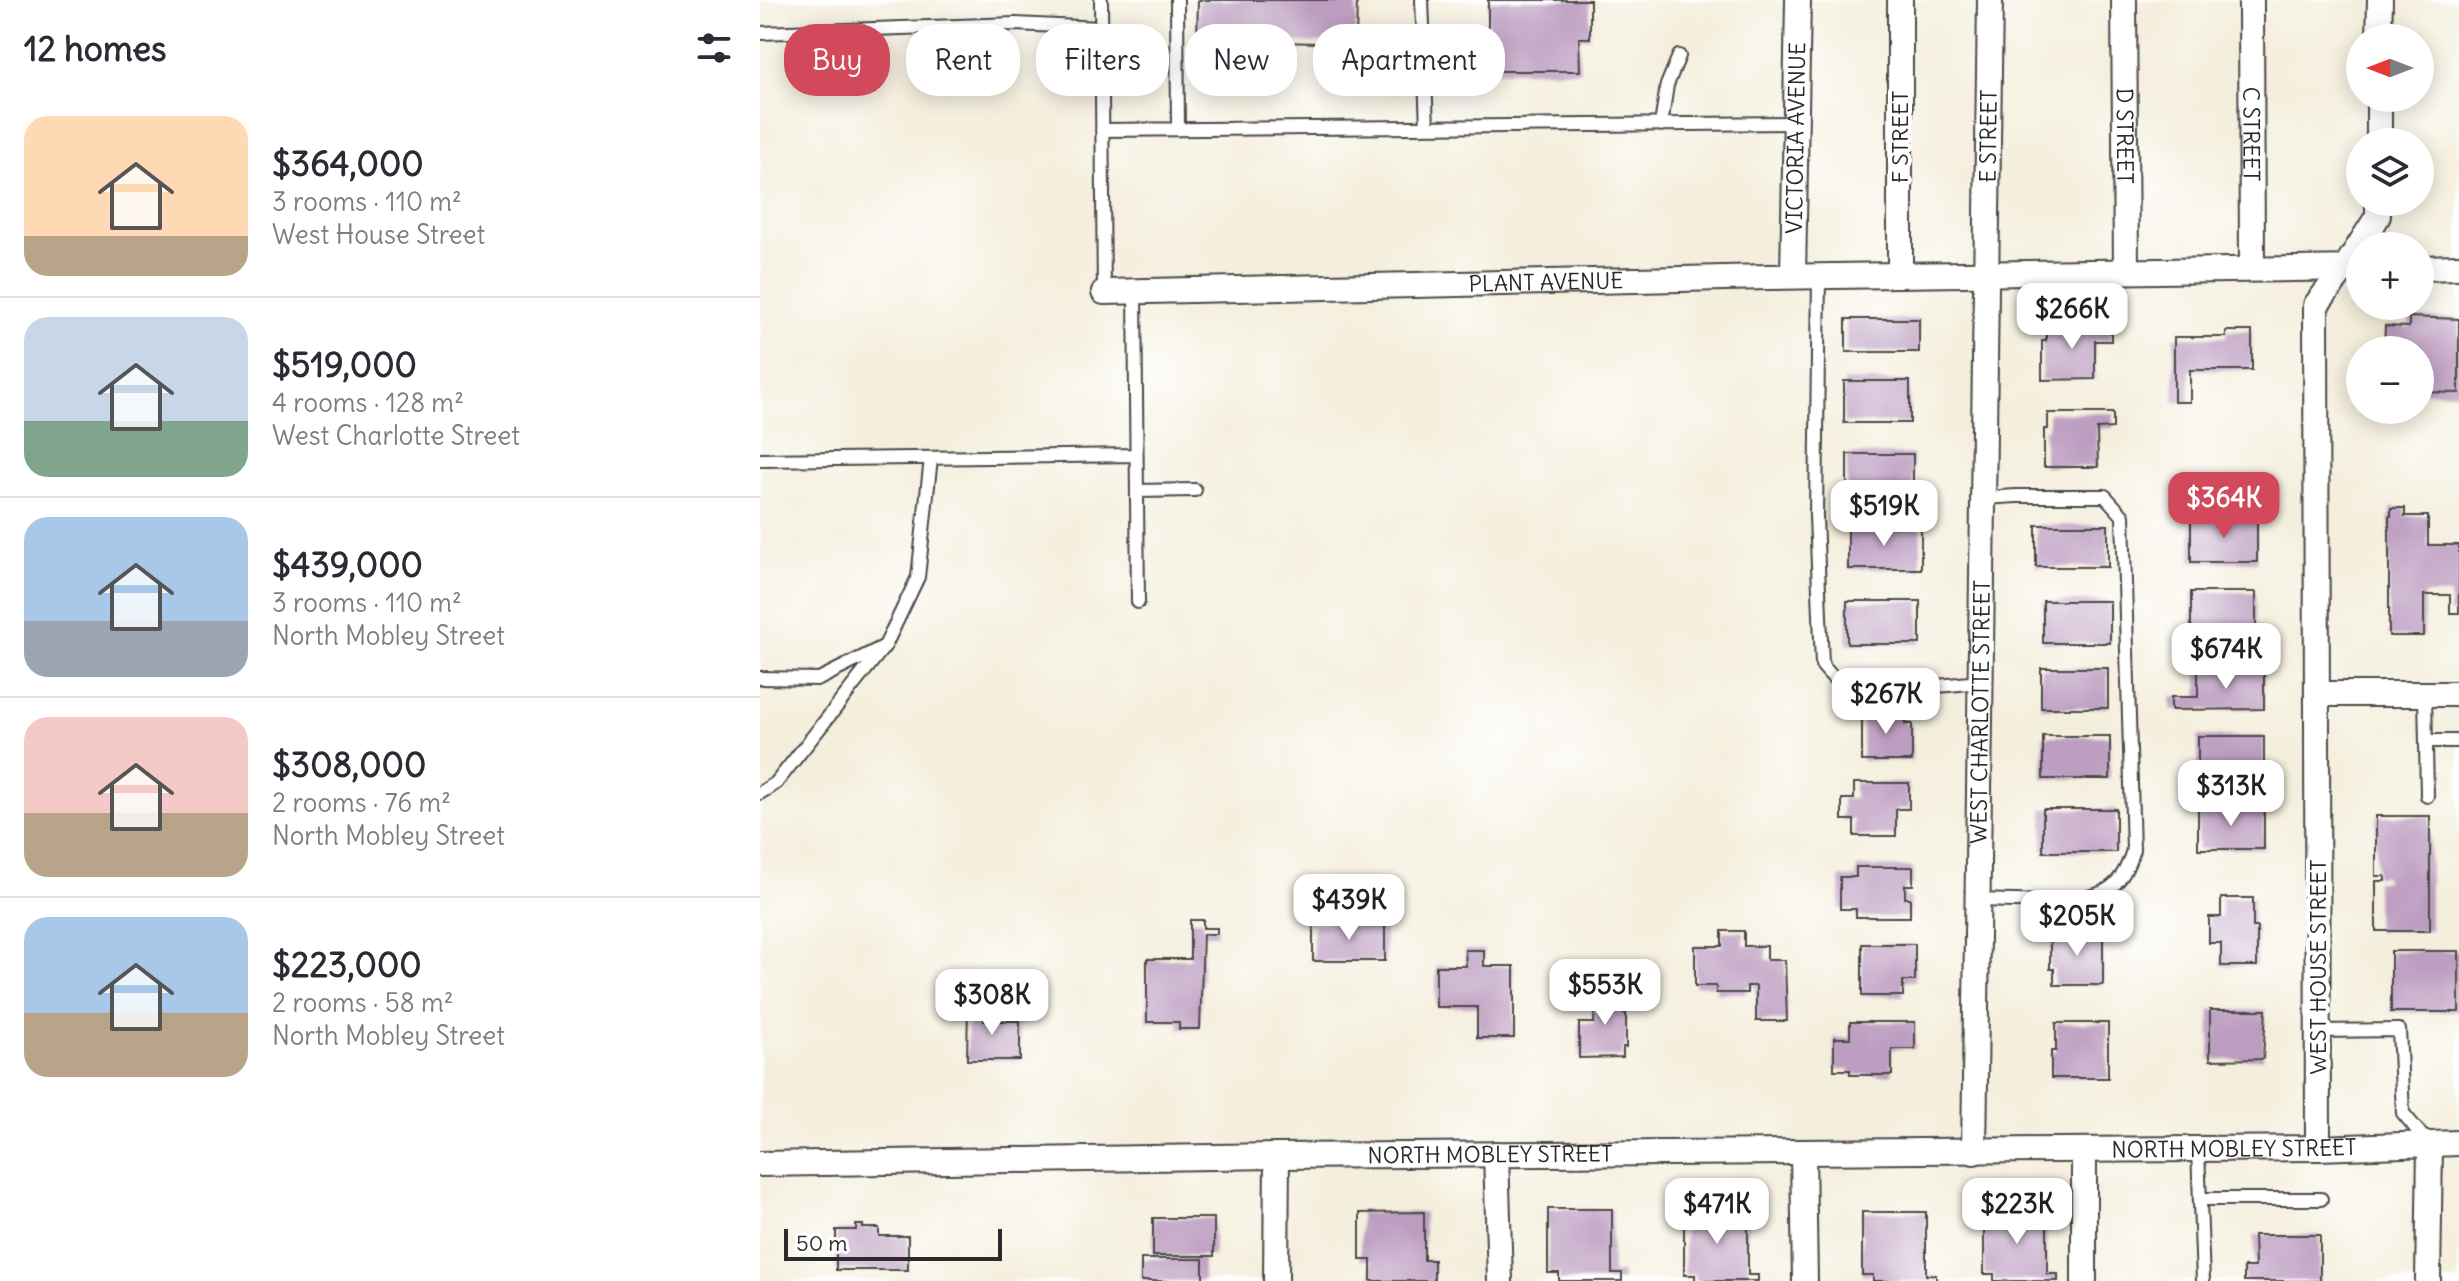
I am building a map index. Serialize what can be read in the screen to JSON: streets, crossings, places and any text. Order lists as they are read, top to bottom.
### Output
{
  "streets": {
    "street": [
      "C STREET",
      "D STREET",
      "E STREET",
      "F STREET",
      "VICTORIA AVENUE",
      "PLANT AVENUE",
      "WEST CHARLOTTE STREET",
      "WEST HOUSE STREET",
      "NORTH MOBLEY STREET"
    ]
  },
  "crossings": [
    ["C STREET", "PLANT AVENUE"],
    ["D STREET", "PLANT AVENUE"],
    ["E STREET", "PLANT AVENUE"],
    ["E STREET", "WEST CHARLOTTE STREET"],
    ["F STREET", "PLANT AVENUE"],
    ["VICTORIA AVENUE", "PLANT AVENUE"],
    ["PLANT AVENUE", "WEST CHARLOTTE STREET"],
    ["WEST CHARLOTTE STREET", "NORTH MOBLEY STREET"],
    ["WEST HOUSE STREET", "NORTH MOBLEY STREET"]
  ],
  "scale_bar": "50 m",
  "north": "left",
  "page": {
    "heading": "12 homes",
    "map_buttons": ["+", "−"],
    "chip": [
      "Buy",
      "Rent",
      "Filters",
      "New",
      "Apartment"
    ],
    "list": [
      {
        "name": "$364,000",
        "note": "3 rooms · 110 m² · West House Street"
      },
      {
        "name": "$519,000",
        "note": "4 rooms · 128 m² · West Charlotte Street"
      },
      {
        "name": "$439,000",
        "note": "3 rooms · 110 m² · North Mobley Street"
      },
      {
        "name": "$308,000",
        "note": "2 rooms · 76 m² · North Mobley Street"
      },
      {
        "name": "$223,000",
        "note": "2 rooms · 58 m² · North Mobley Street"
      }
    ],
    "price": [
      "$266K",
      "$364K",
      "$519K",
      "$674K",
      "$267K",
      "$313K",
      "$439K",
      "$205K",
      "$553K",
      "$308K",
      "$471K",
      "$223K"
    ],
    "scale": "50 m"
  }
}
